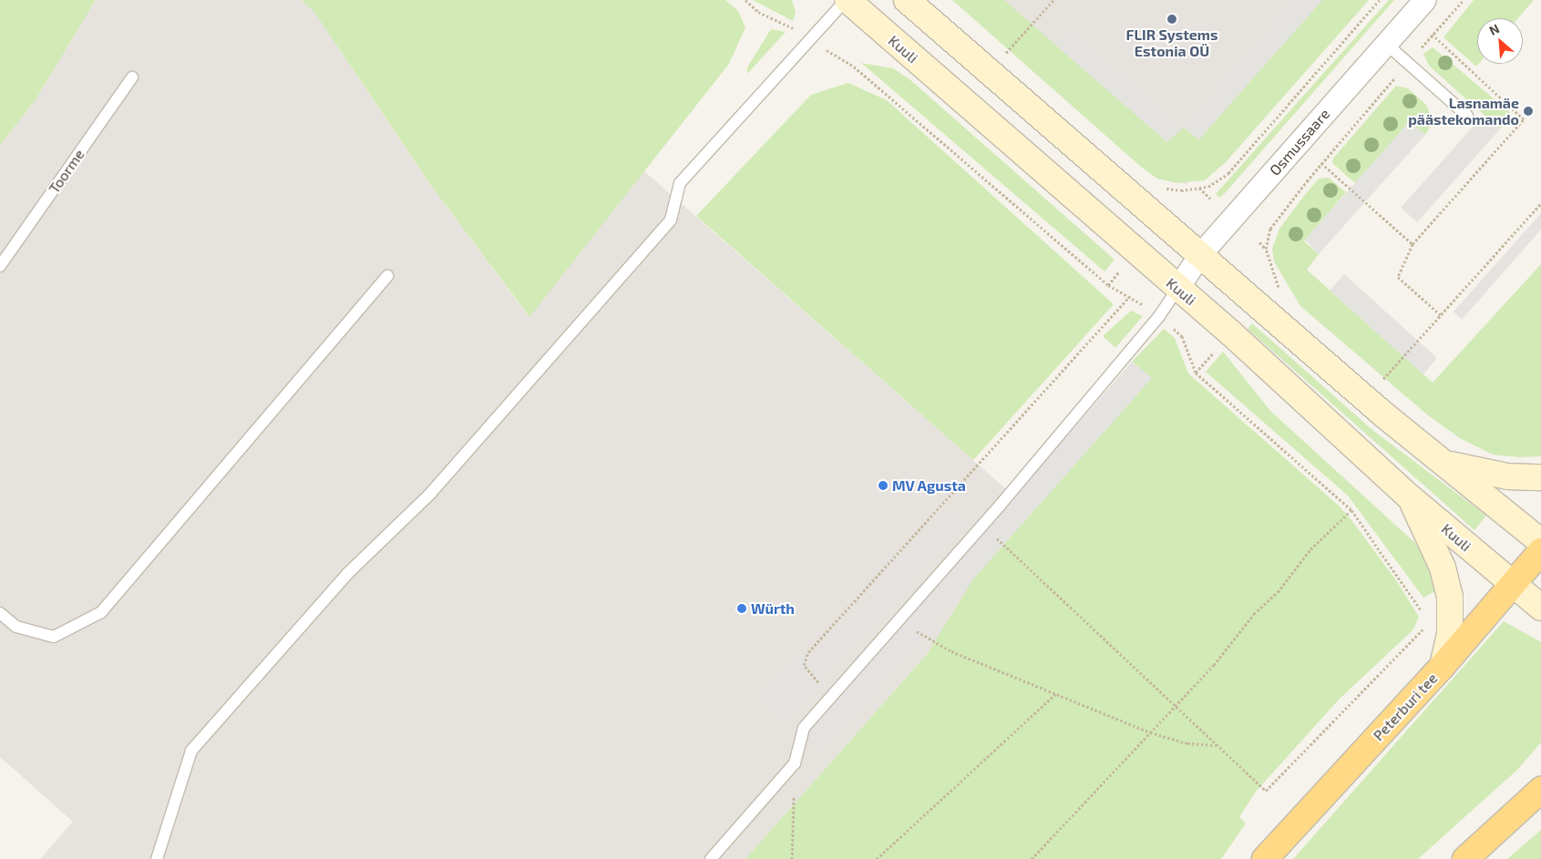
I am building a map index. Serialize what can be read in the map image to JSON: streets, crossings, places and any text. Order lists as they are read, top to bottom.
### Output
{
  "streets": {
    "highway": ["Peterburi tee"],
    "main road": ["Kuuli"],
    "street": ["Osmussaare"],
    "lane": ["Toorme"]
  },
  "crossings": [
    ["Kuuli", "Osmussaare"],
    ["Kuuli", "Peterburi tee"]
  ],
  "places": [
    "FLIR Systems Estonia OÜ",
    "Lasnamäe päästekomando",
    "MV Agusta",
    "Würth"
  ],
  "north": "top left"
}
